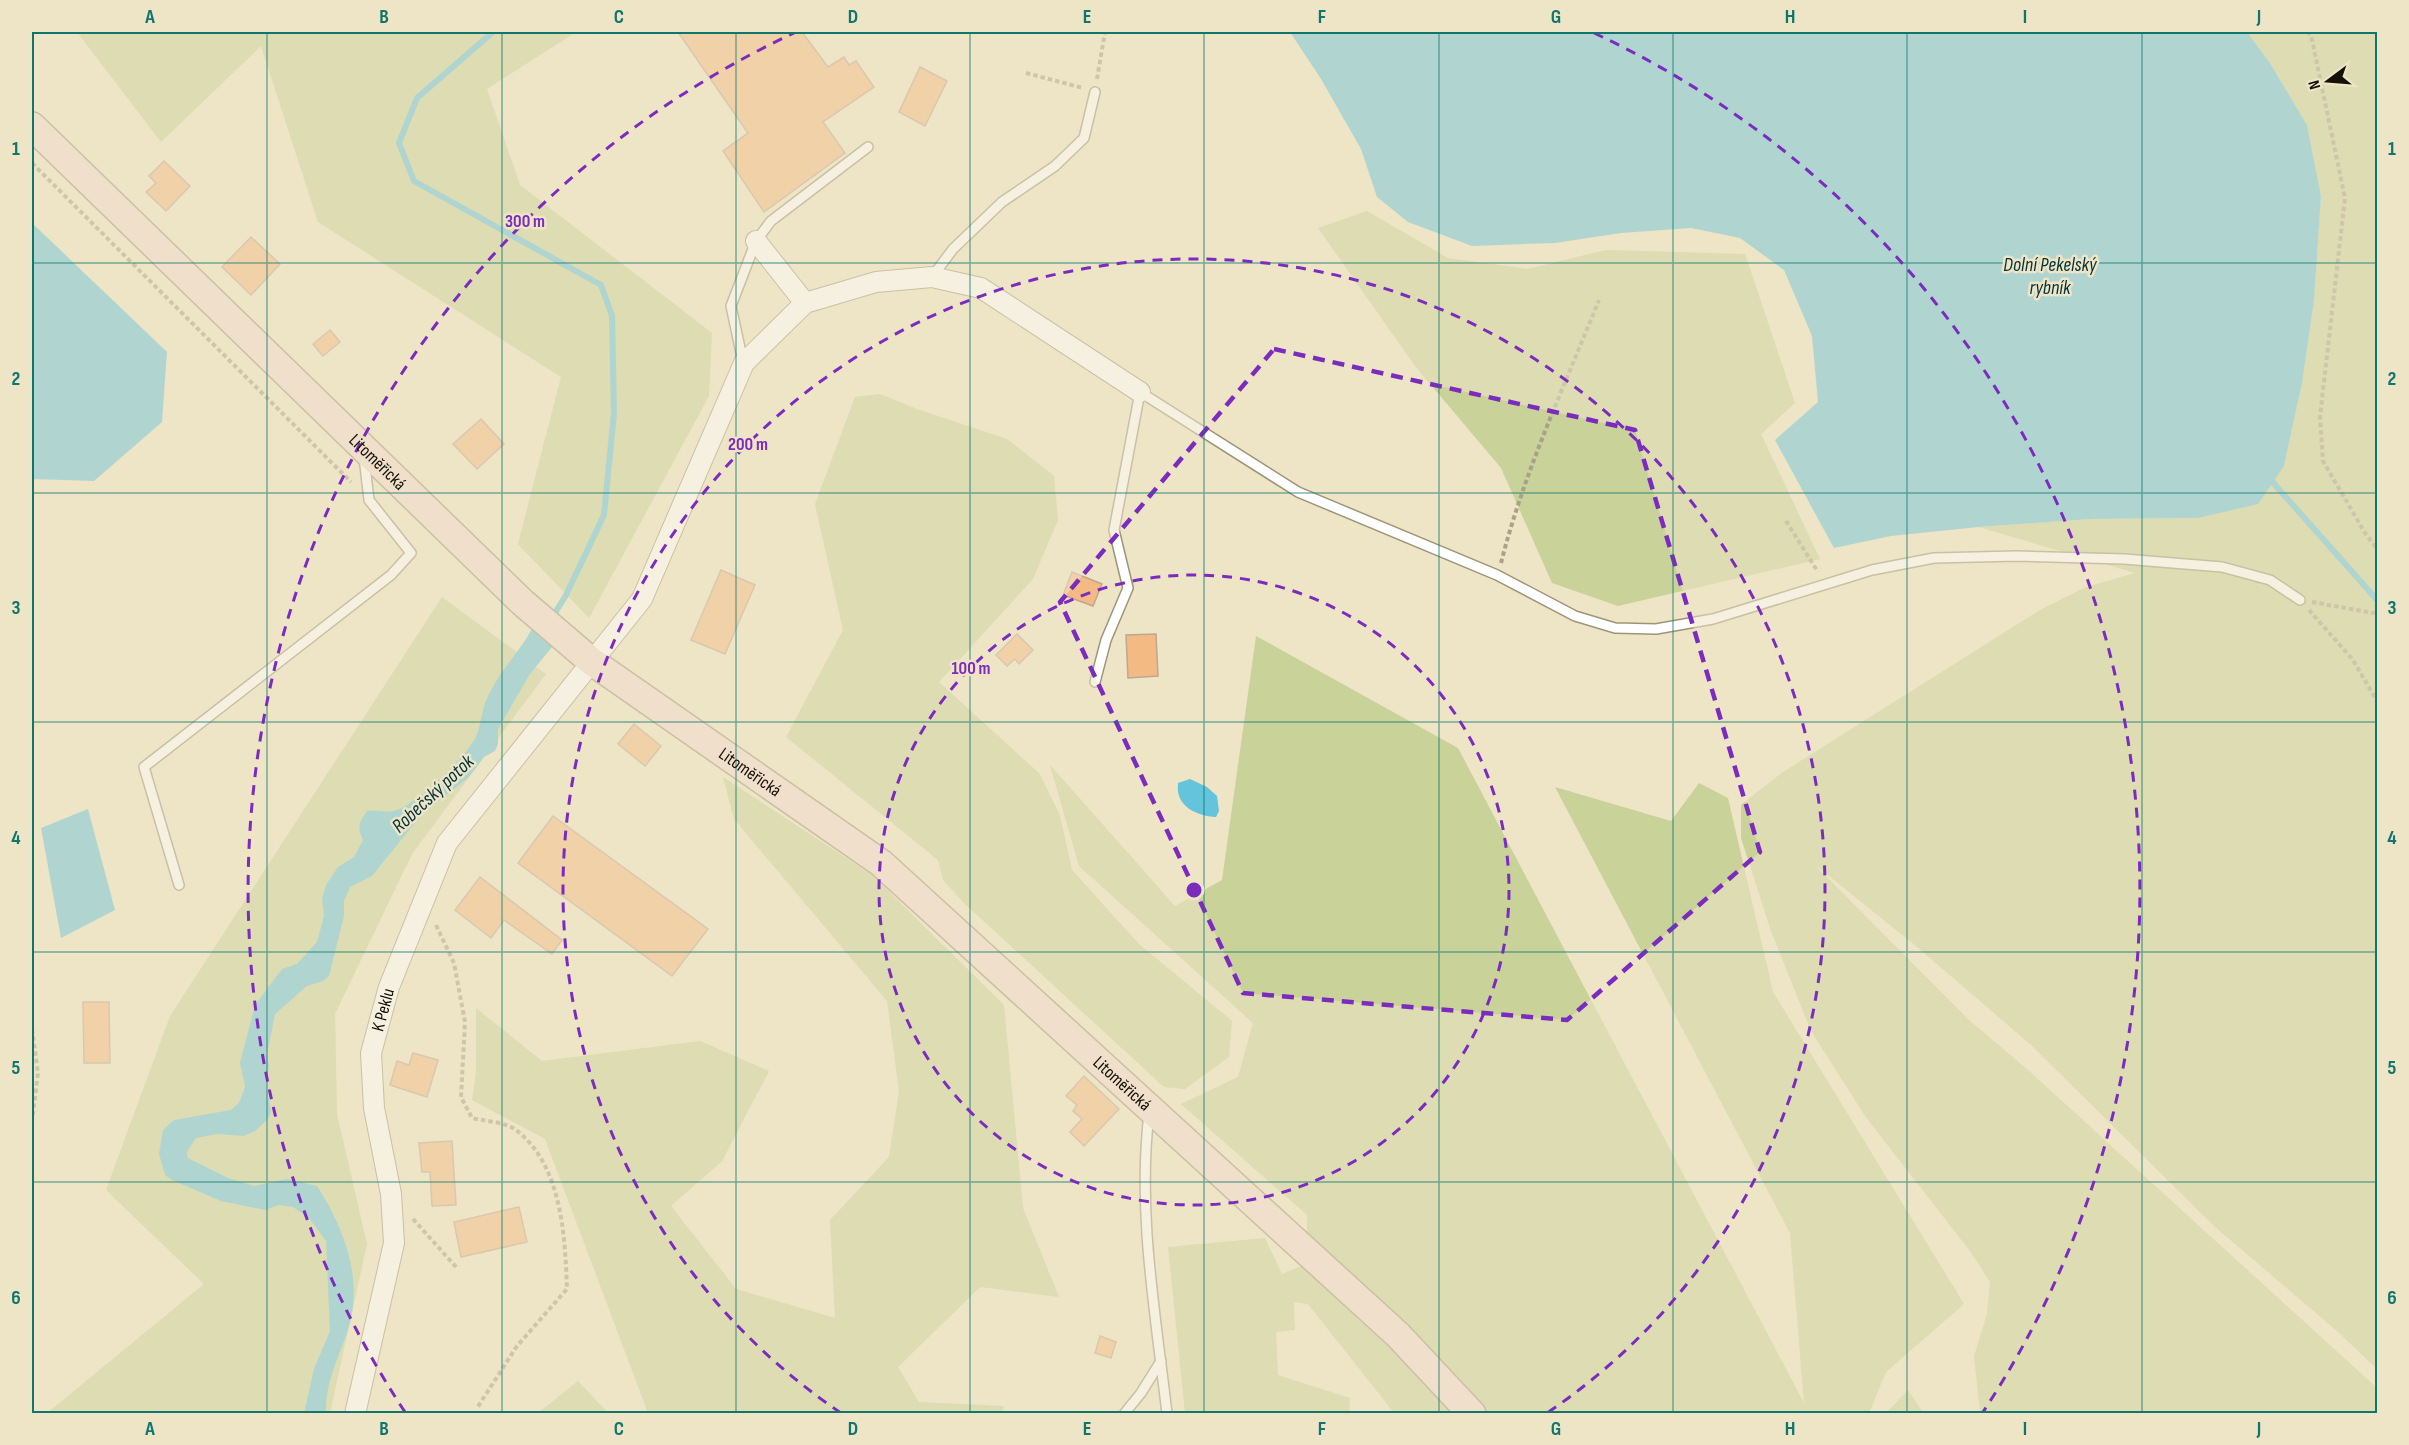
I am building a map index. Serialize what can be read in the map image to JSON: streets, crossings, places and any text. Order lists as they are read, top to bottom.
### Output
{
  "streets": {
    "street": ["Litoměřická", "K Peklu"]
  },
  "crossings": [
    ["Litoměřická", "K Peklu"]
  ],
  "water": ["Dolní Pekelský rybník", "Robečský potok"],
  "north": "left",
  "grid": {
    "columns": [
      "A",
      "B",
      "C",
      "D",
      "E",
      "F",
      "G",
      "H",
      "I",
      "J"
    ],
    "rows": [
      "1",
      "2",
      "3",
      "4",
      "5",
      "6"
    ]
  },
  "rings": ["300 m", "200 m", "100 m"]
}
